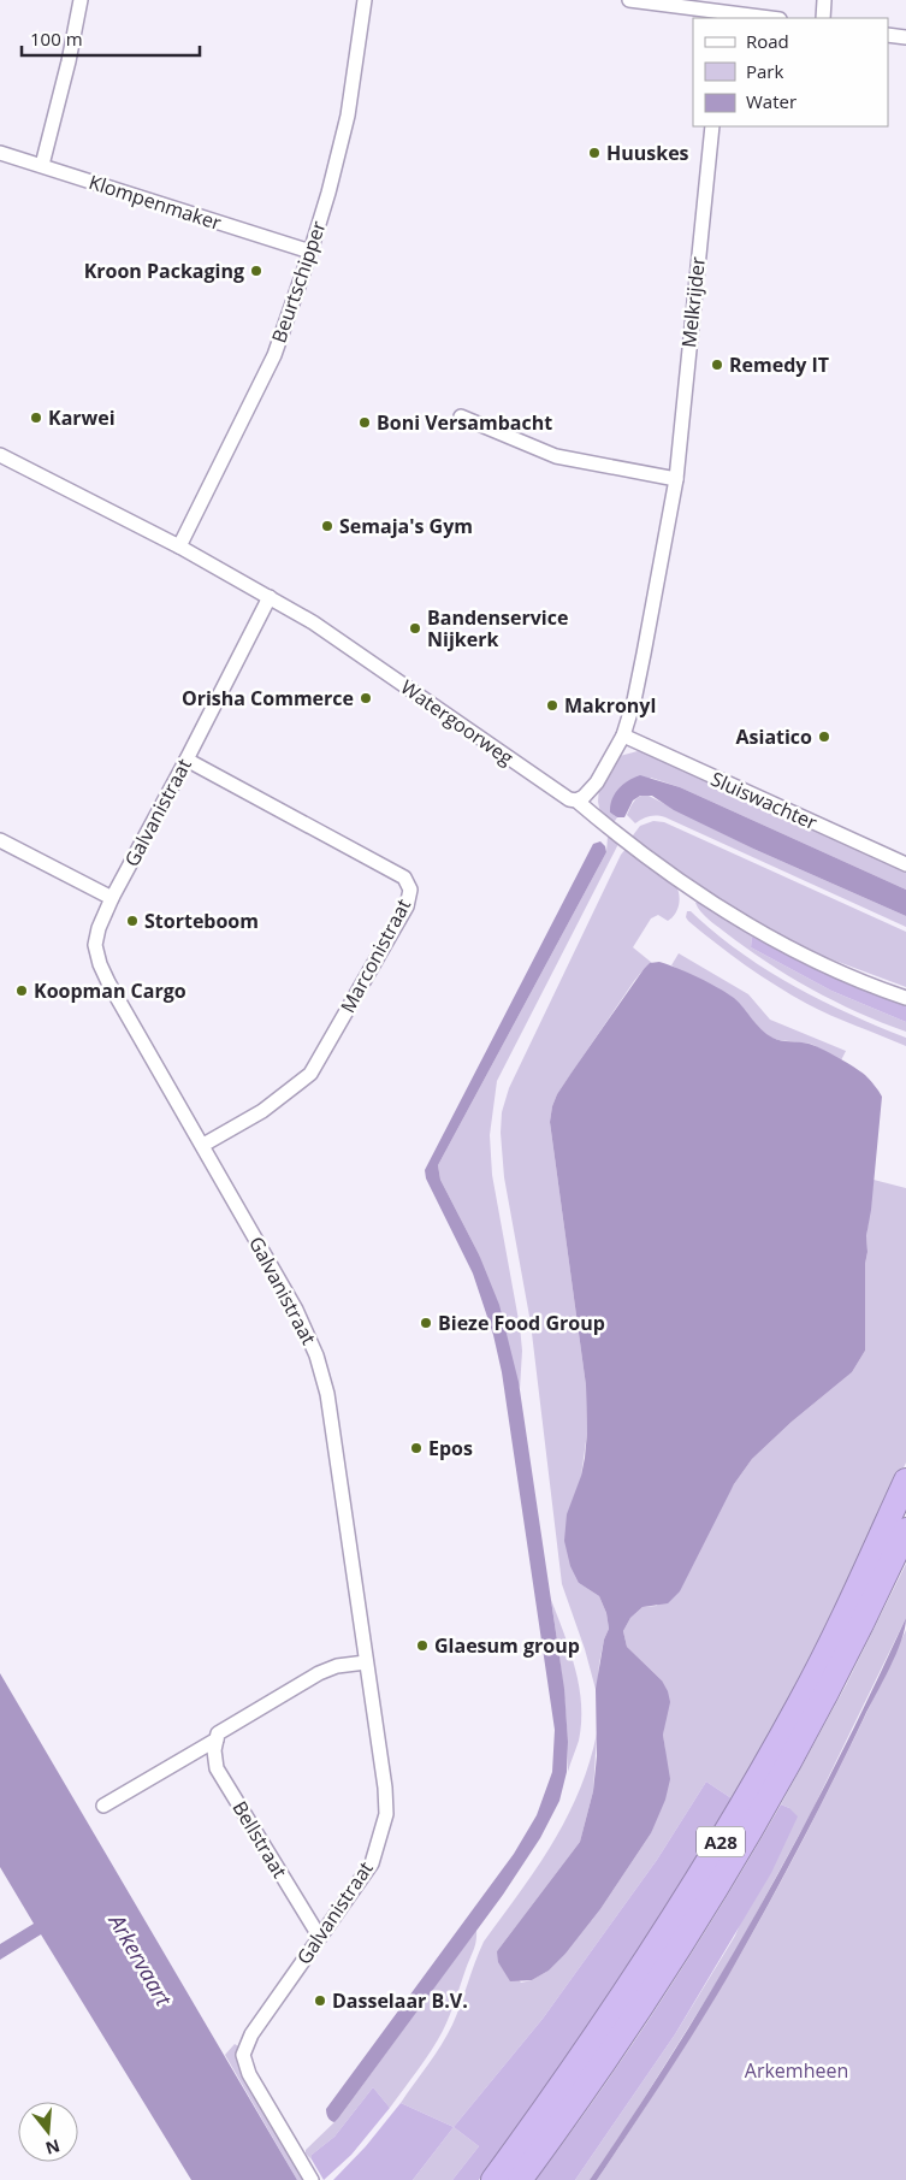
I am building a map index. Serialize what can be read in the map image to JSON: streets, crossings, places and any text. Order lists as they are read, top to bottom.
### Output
{
  "streets": {
    "highway": ["A28"],
    "street": [
      "Klompenmaker",
      "Beurtschipper",
      "Melkrijder",
      "Watergoorweg",
      "Sluiswachter",
      "Galvanistraat",
      "Marconistraat",
      "Bellstraat"
    ]
  },
  "crossings": [
    ["Klompenmaker", "Beurtschipper"],
    ["Beurtschipper", "Watergoorweg"],
    ["Melkrijder", "Watergoorweg"],
    ["Melkrijder", "Sluiswachter"],
    ["Watergoorweg", "Galvanistraat"],
    ["Galvanistraat", "Marconistraat"],
    ["Galvanistraat", "Bellstraat"]
  ],
  "water": ["Arkervaart"],
  "parks": ["Arkemheen"],
  "places": [
    "Huuskes",
    "Kroon Packaging",
    "Remedy IT",
    "Karwei",
    "Boni Versambacht",
    "Semaja's Gym",
    "Bandenservice Nijkerk",
    "Orisha Commerce",
    "Makronyl",
    "Asiatico",
    "Storteboom",
    "Koopman Cargo",
    "Bieze Food Group",
    "Epos",
    "Glaesum group",
    "Dasselaar B.V."
  ],
  "legend": ["Road", "Park", "Water"],
  "scale_bar": "100 m",
  "north": "bottom"
}
